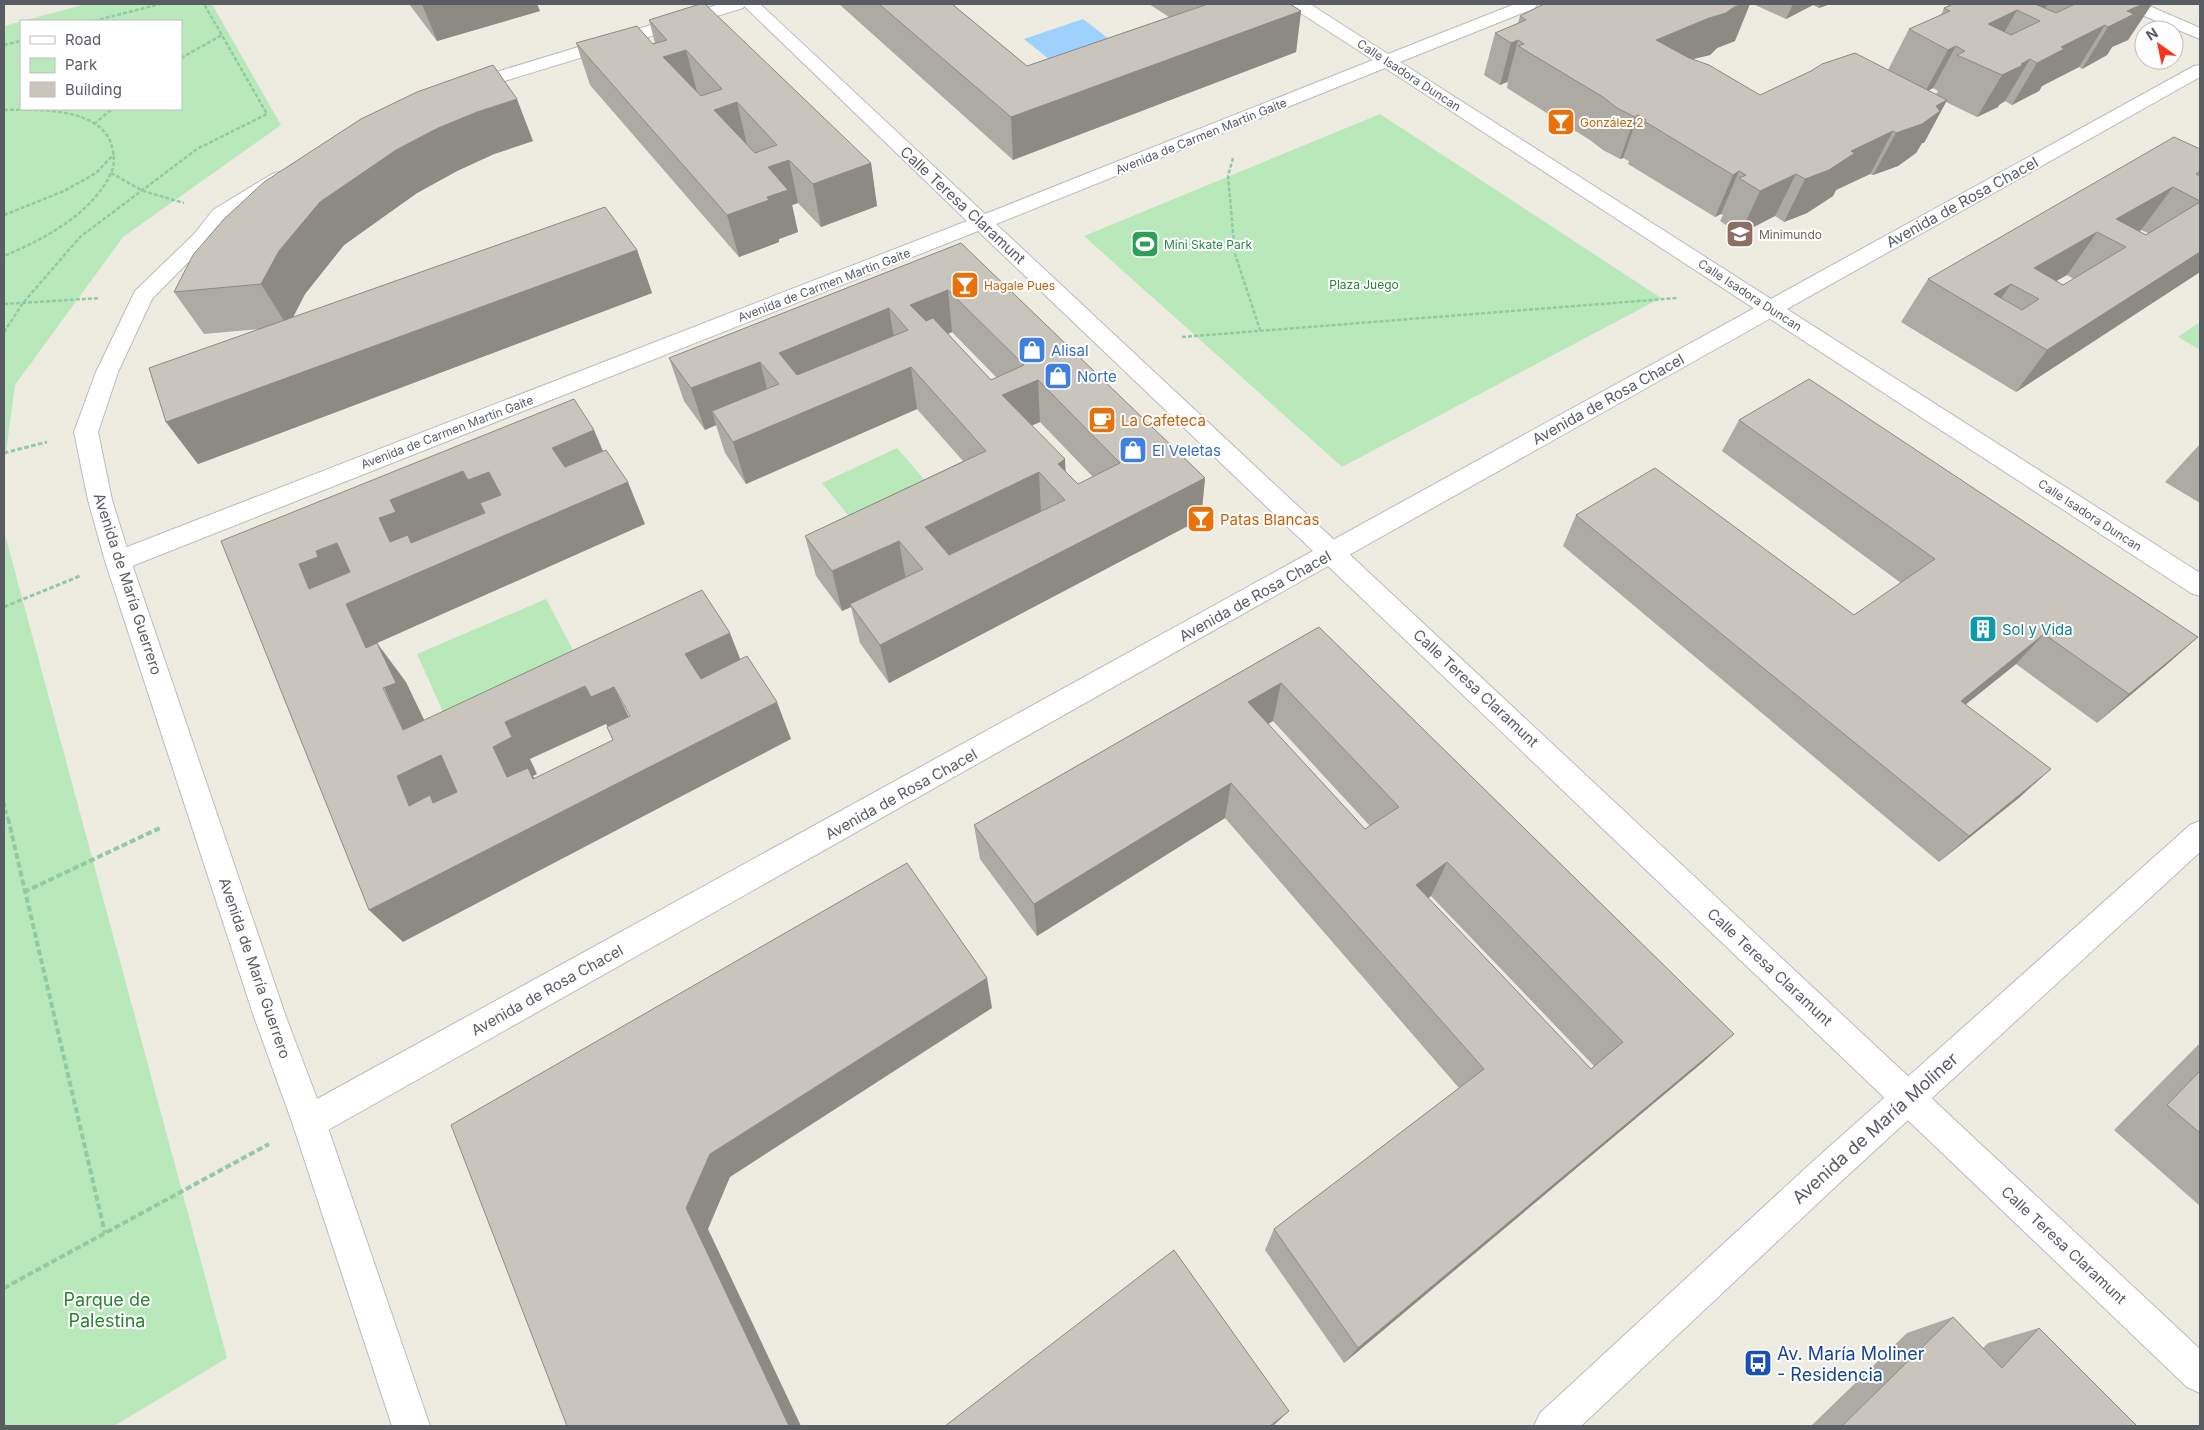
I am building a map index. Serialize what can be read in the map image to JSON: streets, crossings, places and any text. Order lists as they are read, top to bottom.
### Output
{
  "streets": {
    "street": [
      "Calle Isadora Duncan",
      "Avenida de Carmen Martín Gaite",
      "Avenida de Rosa Chacel",
      "Calle Teresa Claramunt",
      "Avenida de María Guerrero",
      "Avenida de María Moliner"
    ]
  },
  "crossings": [
    ["Calle Isadora Duncan", "Avenida de Carmen Martín Gaite"],
    ["Calle Isadora Duncan", "Avenida de Rosa Chacel"],
    ["Avenida de Carmen Martín Gaite", "Calle Teresa Claramunt"],
    ["Avenida de Carmen Martín Gaite", "Avenida de María Guerrero"],
    ["Avenida de Rosa Chacel", "Calle Teresa Claramunt"],
    ["Avenida de Rosa Chacel", "Avenida de María Guerrero"],
    ["Calle Teresa Claramunt", "Avenida de María Moliner"]
  ],
  "parks": ["Plaza Juego", "Parque de Palestina"],
  "places": {
    "bar": ["González 2", "Hagale Pues", "Patas Blancas"],
    "school or university": ["Minimundo"],
    "sports": ["Mini Skate Park"],
    "shop": ["Alisal", "Norte", "El Veletas"],
    "cafe": ["La Cafeteca"],
    "building": ["Sol y Vida"],
    "bus stop": ["Av. María Moliner - Residencia"]
  },
  "legend": ["Road", "Park", "Building"],
  "north": "top left"
}
